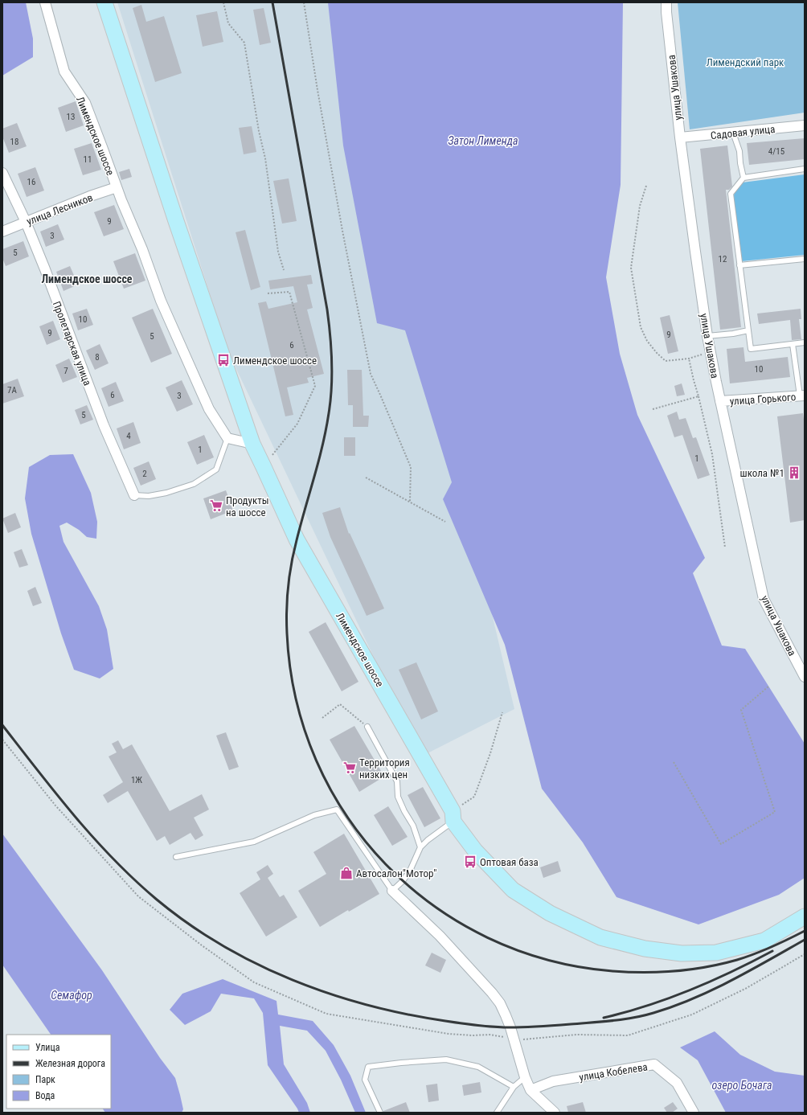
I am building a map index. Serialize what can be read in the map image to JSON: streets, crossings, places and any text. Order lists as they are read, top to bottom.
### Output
{
  "streets": {
    "main road": ["Лимендское шоссе"],
    "street": [
      "улица Ушакова",
      "Садовая улица",
      "улица Лесников",
      "Пролетарская улица",
      "улица Горького",
      "улица Кобелева"
    ]
  },
  "crossings": [
    ["улица Ушакова", "Садовая улица"],
    ["улица Ушакова", "улица Горького"],
    ["Лимендское шоссе", "улица Лесников"],
    ["улица Лесников", "Пролетарская улица"]
  ],
  "districts": ["Лимендское шоссе"],
  "water": ["Затон Лименда", "Семафор", "озеро Бочага"],
  "parks": ["Лимендский парк"],
  "places": {
    "bus stop": ["Лимендское шоссе", "Оптовая база"],
    "building": ["школа №1"],
    "supermarket": ["Продукты на шоссе", "Территория низких цен"],
    "shop": ["Автосалон\"Мотор\""]
  },
  "house_numbers": [
    "13",
    "18",
    "4/15",
    "11",
    "16",
    "9",
    "3",
    "5",
    "12",
    "10",
    "9",
    "9",
    "5",
    "6",
    "8",
    "10",
    "7",
    "7А",
    "6",
    "3",
    "5",
    "4",
    "1",
    "1",
    "2",
    "1Ж"
  ],
  "legend": [
    "Улица",
    "Железная дорога",
    "Парк",
    "Вода"
  ]
}
